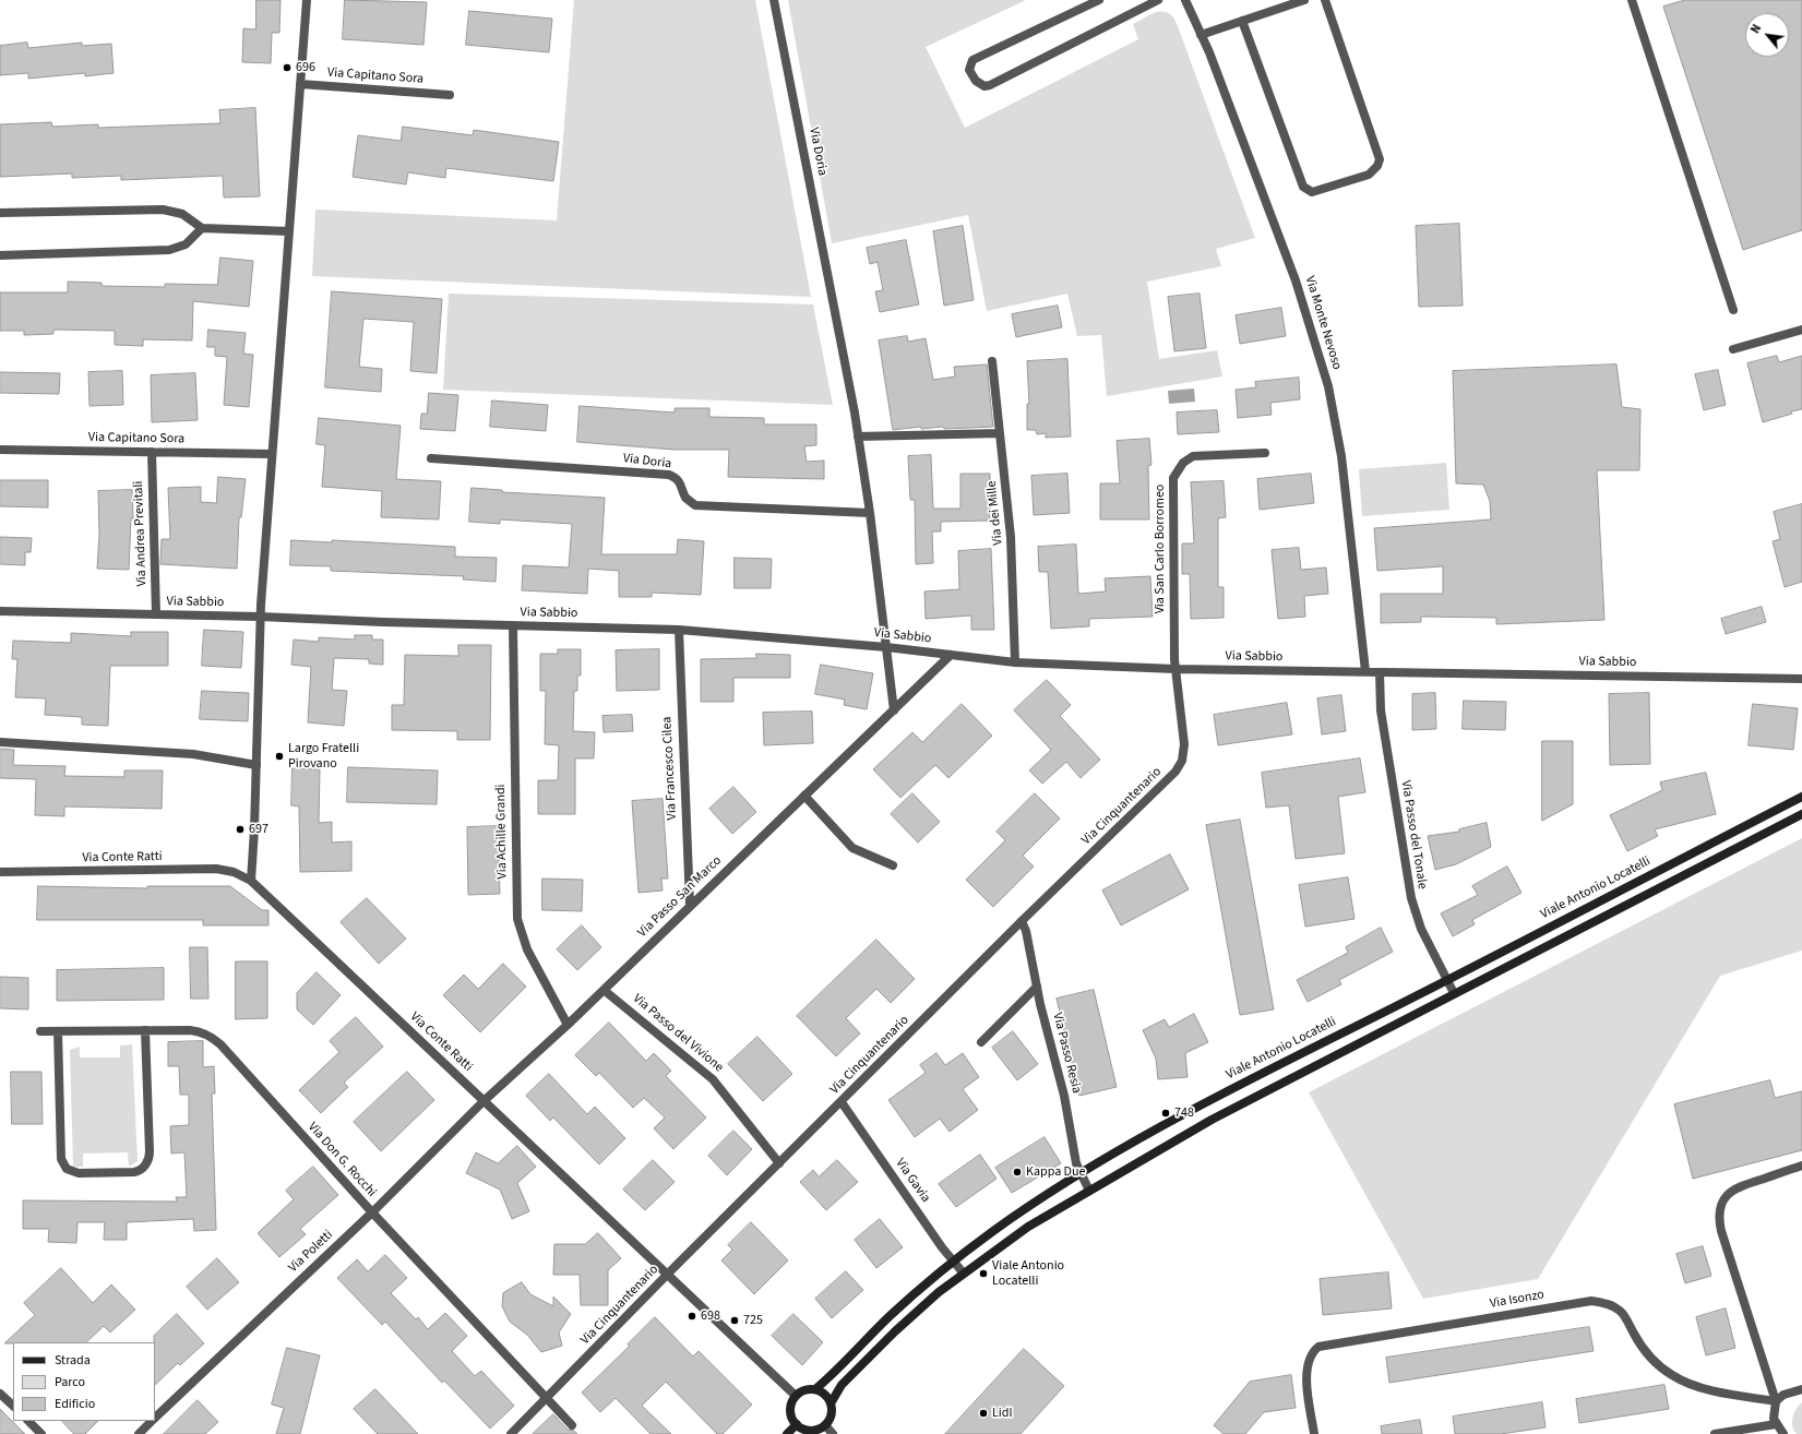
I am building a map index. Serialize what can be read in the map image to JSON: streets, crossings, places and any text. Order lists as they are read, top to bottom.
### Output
{
  "streets": {
    "street": [
      "Via Capitano Sora",
      "Via Doria",
      "Via Monte Nevoso",
      "Via dei Mille",
      "Via Andrea Previtali",
      "Via San Carlo Borromeo",
      "Via Sabbio",
      "Via Francesco Cilea",
      "Via Cinquantenario",
      "Via Achille Grandi",
      "Via Passo del Tonale",
      "Via Conte Ratti",
      "Viale Antonio Locatelli",
      "Via Passo San Marco",
      "Via Passo del Vivione",
      "Via Passo Resia",
      "Via Don G. Rocchi",
      "Via Gavia",
      "Via Poletti",
      "Via Isonzo"
    ]
  },
  "crossings": [
    ["Via Capitano Sora", "Via Andrea Previtali"],
    ["Via Doria", "Via Sabbio"],
    ["Via Monte Nevoso", "Via Sabbio"],
    ["Via dei Mille", "Via Sabbio"],
    ["Via Andrea Previtali", "Via Sabbio"],
    ["Via San Carlo Borromeo", "Via Sabbio"],
    ["Via San Carlo Borromeo", "Via Cinquantenario"],
    ["Via Sabbio", "Via Francesco Cilea"],
    ["Via Sabbio", "Via Cinquantenario"],
    ["Via Sabbio", "Via Achille Grandi"],
    ["Via Sabbio", "Via Passo del Tonale"],
    ["Via Sabbio", "Via Passo San Marco"],
    ["Via Francesco Cilea", "Via Passo San Marco"],
    ["Via Cinquantenario", "Via Conte Ratti"],
    ["Via Cinquantenario", "Via Passo del Vivione"],
    ["Via Cinquantenario", "Via Passo Resia"],
    ["Via Cinquantenario", "Via Don G. Rocchi"],
    ["Via Cinquantenario", "Via Gavia"],
    ["Via Achille Grandi", "Via Passo San Marco"],
    ["Via Passo del Tonale", "Viale Antonio Locatelli"],
    ["Via Conte Ratti", "Viale Antonio Locatelli"],
    ["Via Conte Ratti", "Via Passo San Marco"],
    ["Via Conte Ratti", "Via Poletti"],
    ["Viale Antonio Locatelli", "Via Passo Resia"],
    ["Viale Antonio Locatelli", "Via Gavia"],
    ["Via Passo San Marco", "Via Passo del Vivione"],
    ["Via Passo San Marco", "Via Poletti"],
    ["Via Don G. Rocchi", "Via Poletti"]
  ],
  "places": [
    "696",
    "Largo Fratelli Pirovano",
    "697",
    "748",
    "Kappa Due",
    "Viale Antonio Locatelli",
    "698",
    "725",
    "Lidl"
  ],
  "legend": ["Strada", "Parco", "Edificio"],
  "north": "top left"
}
